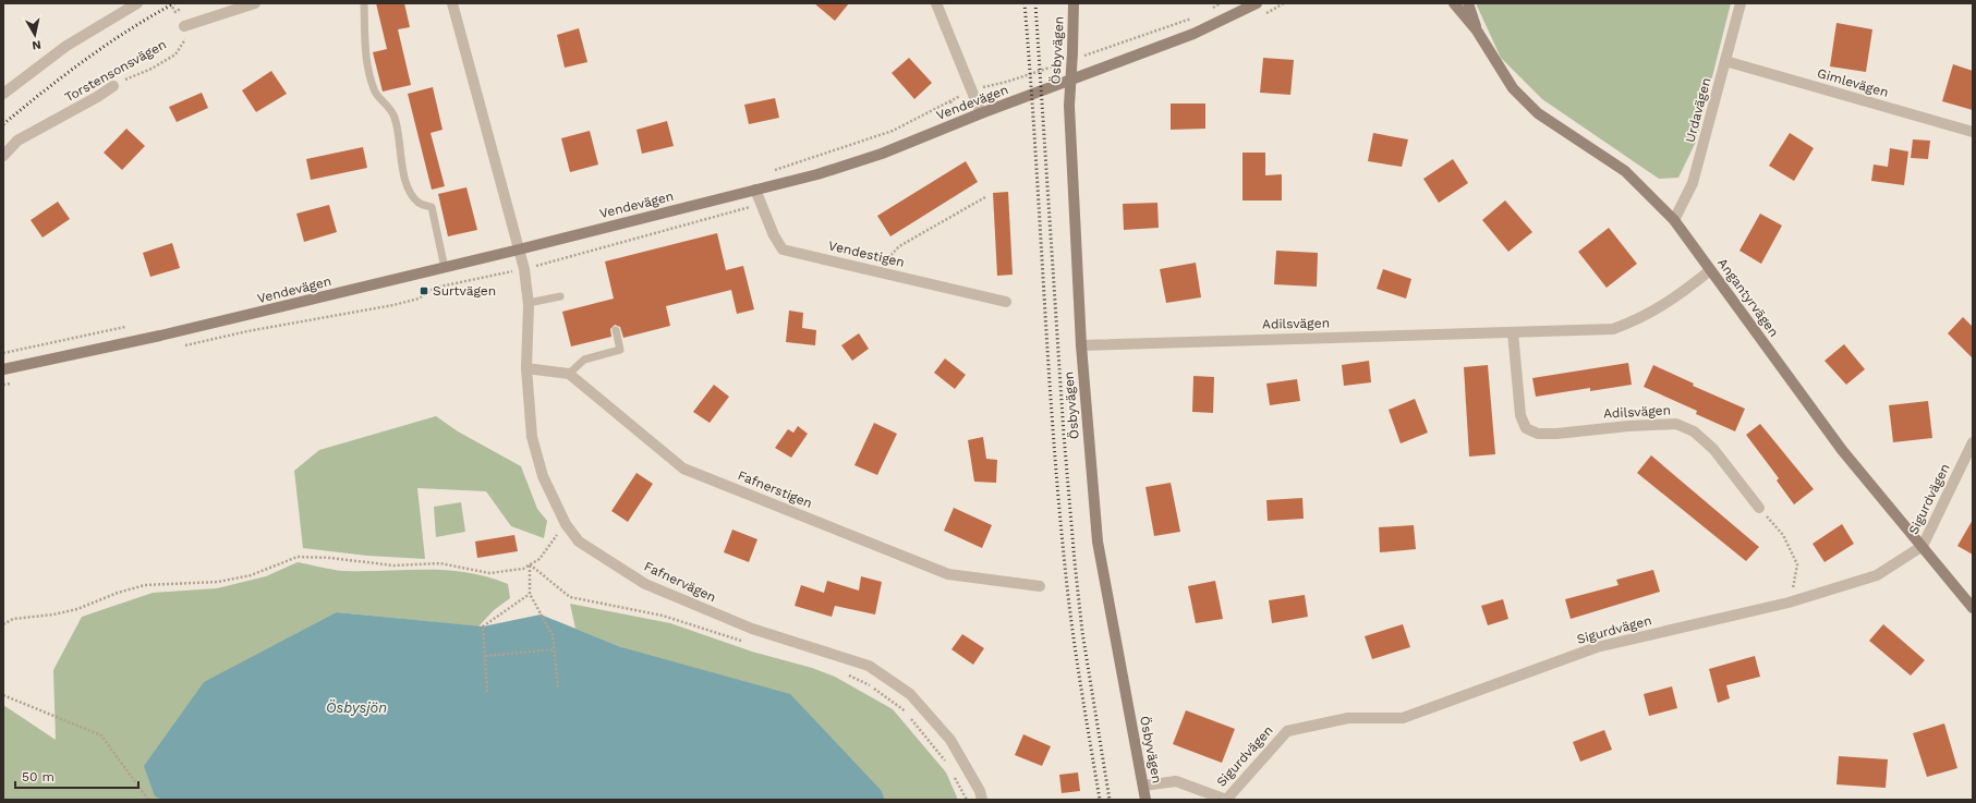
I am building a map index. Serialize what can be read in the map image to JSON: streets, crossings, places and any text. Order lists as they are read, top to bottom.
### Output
{
  "streets": {
    "street": [
      "Ösbyvägen",
      "Torstensonsvägen",
      "Gimlevägen",
      "Vendevägen",
      "Urdavägen",
      "Vendestigen",
      "Angantyrvägen",
      "Adilsvägen",
      "Fafnerstigen",
      "Sigurdvägen",
      "Fafnervägen"
    ]
  },
  "crossings": [
    ["Ösbyvägen", "Adilsvägen"],
    ["Gimlevägen", "Urdavägen"],
    ["Vendevägen", "Vendestigen"],
    ["Vendevägen", "Fafnervägen"],
    ["Urdavägen", "Angantyrvägen"],
    ["Angantyrvägen", "Adilsvägen"],
    ["Angantyrvägen", "Sigurdvägen"]
  ],
  "water": ["Ösbysjön"],
  "places": {
    "transit": ["Surtvägen"]
  },
  "scale_bar": "50 m",
  "north": "bottom"
}
